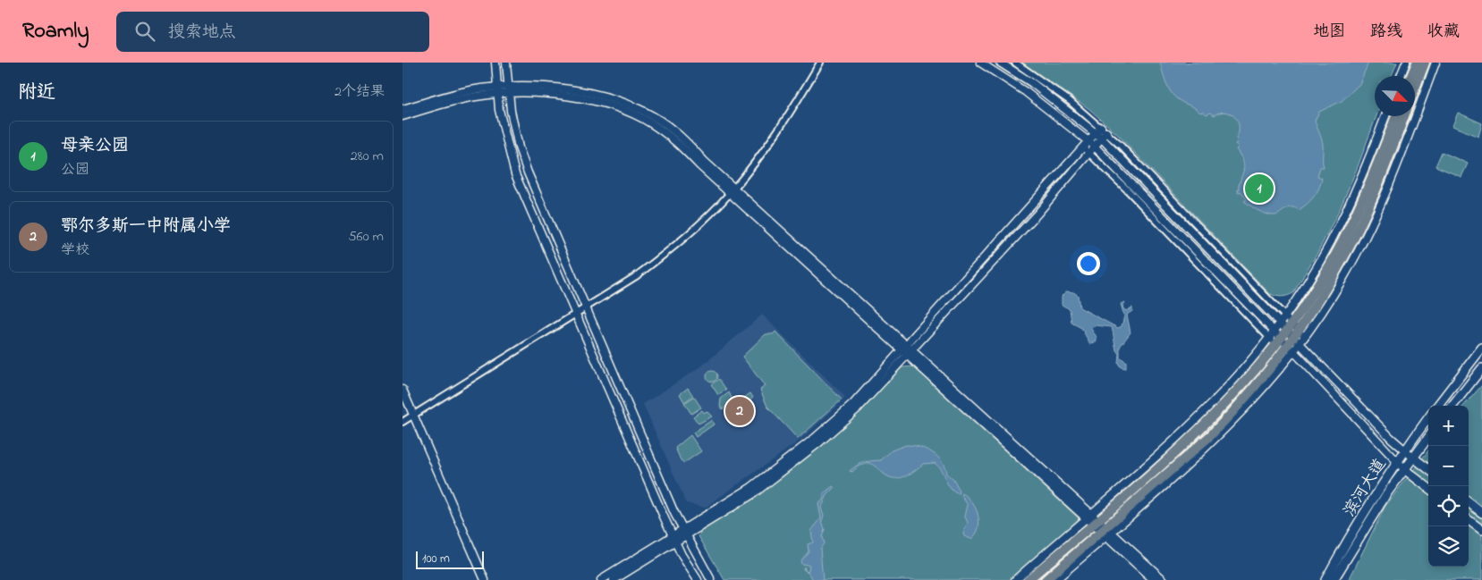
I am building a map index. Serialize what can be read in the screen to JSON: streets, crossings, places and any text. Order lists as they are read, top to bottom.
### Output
{
  "streets": {
    "main road": ["滨河大道"]
  },
  "scale_bar": "100 m",
  "north": "bottom right",
  "page": {
    "header": "Roamly",
    "search": "搜索地点",
    "nav": ["地图", "路线", "收藏"],
    "heading": ["附近", "2个结果"],
    "list": [
      {
        "mark": "1",
        "name": "母亲公园",
        "note": "公园",
        "value": "280 m"
      },
      {
        "mark": "2",
        "name": "鄂尔多斯一中附属小学",
        "note": "学校",
        "value": "560 m"
      }
    ],
    "pins": ["1", "2"],
    "map_buttons": ["+", "−"],
    "scale": "100 m"
  }
}
